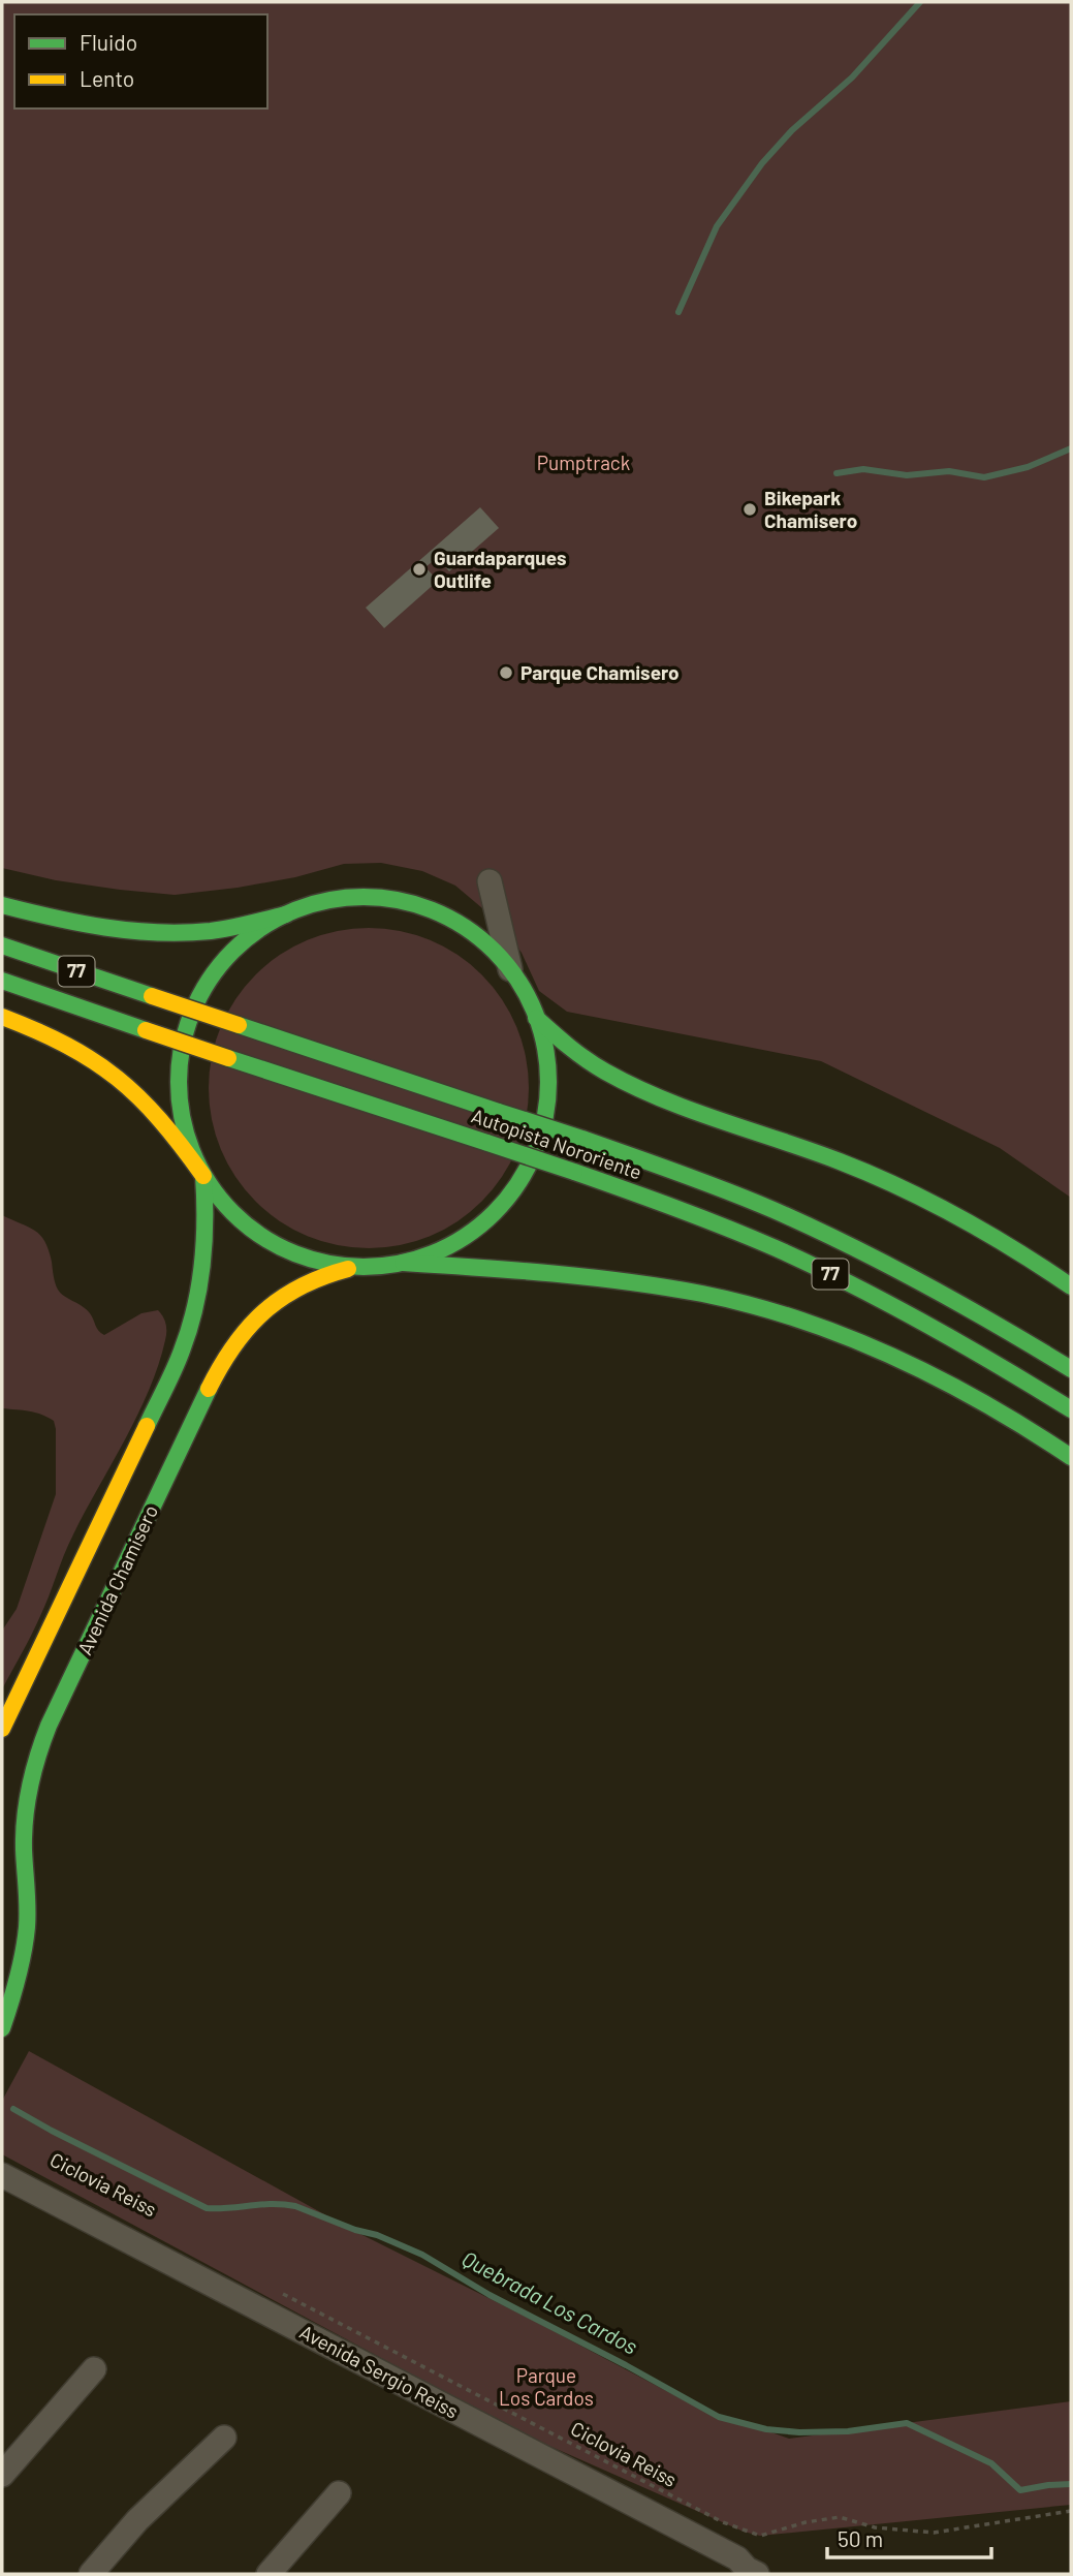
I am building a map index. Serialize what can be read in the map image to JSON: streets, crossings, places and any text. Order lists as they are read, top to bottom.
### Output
{
  "streets": {
    "main road": ["77", "Autopista Nororiente", "Avenida Chamisero"],
    "street": ["Avenida Sergio Reiss"],
    "path": ["Ciclovia Reiss"]
  },
  "water": ["Quebrada Los Cardos"],
  "parks": ["Pumptrack", "Parque Los Cardos"],
  "places": ["Bikepark Chamisero", "Guardaparques Outlife", "Parque Chamisero"],
  "legend": ["Fluido", "Lento"],
  "scale_bar": "50 m"
}
